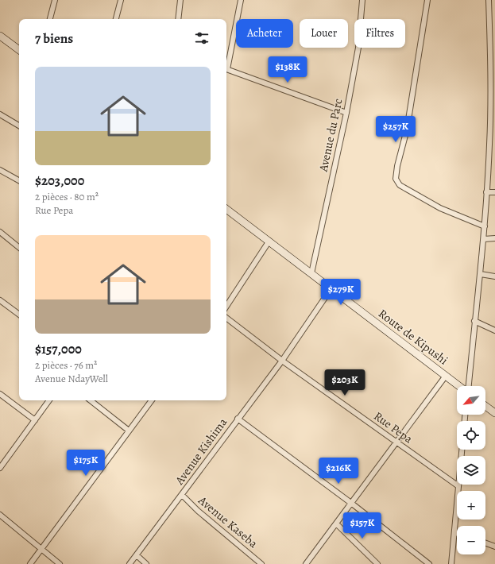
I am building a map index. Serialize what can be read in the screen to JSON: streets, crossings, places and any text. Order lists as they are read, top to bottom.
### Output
{
  "streets": {
    "main road": ["Route de Kipushi"],
    "street": [
      "Avenue du Parc",
      "Rue Pepa",
      "Avenue Kishima",
      "Avenue Kaseba"
    ]
  },
  "crossings": [
    ["Avenue du Parc", "Route de Kipushi"],
    ["Route de Kipushi", "Avenue Kishima"],
    ["Rue Pepa", "Avenue Kishima"],
    ["Avenue Kishima", "Avenue Kaseba"]
  ],
  "north": "bottom left",
  "page": {
    "chip": ["Acheter", "Louer", "Filtres"],
    "heading": "7 biens",
    "price": [
      "$138K",
      "$257K",
      "$279K",
      "$203K",
      "$175K",
      "$216K",
      "$157K"
    ],
    "list": [
      {
        "name": "$203,000",
        "note": "2 pièces · 80 m² · Rue Pepa"
      },
      {
        "name": "$157,000",
        "note": "2 pièces · 76 m² · Avenue NdayWell"
      }
    ],
    "map_buttons": ["+", "−"]
  }
}
